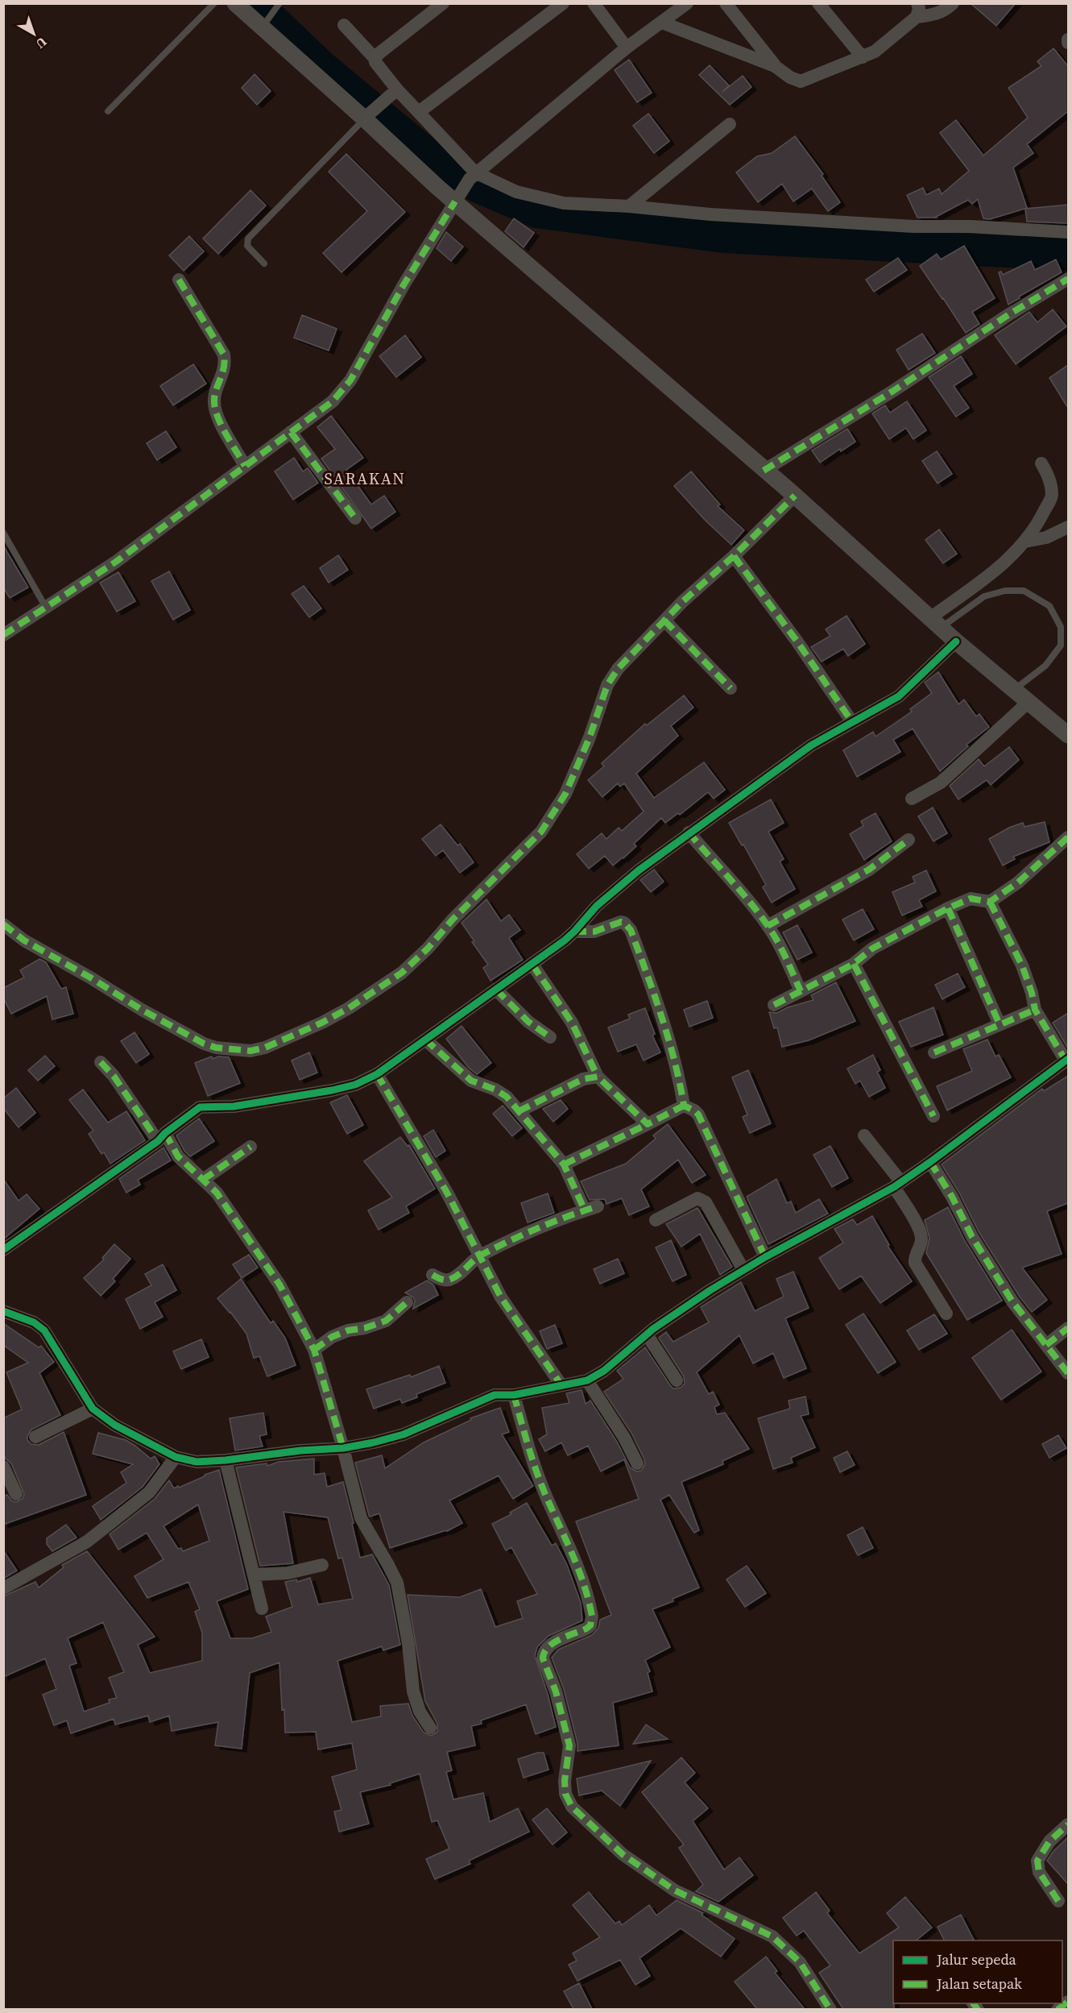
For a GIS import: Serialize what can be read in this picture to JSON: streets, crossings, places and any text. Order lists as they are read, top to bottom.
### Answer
{
  "districts": ["SARAKAN"],
  "legend": ["Jalur sepeda", "Jalan setapak"],
  "north": "bottom right"
}
